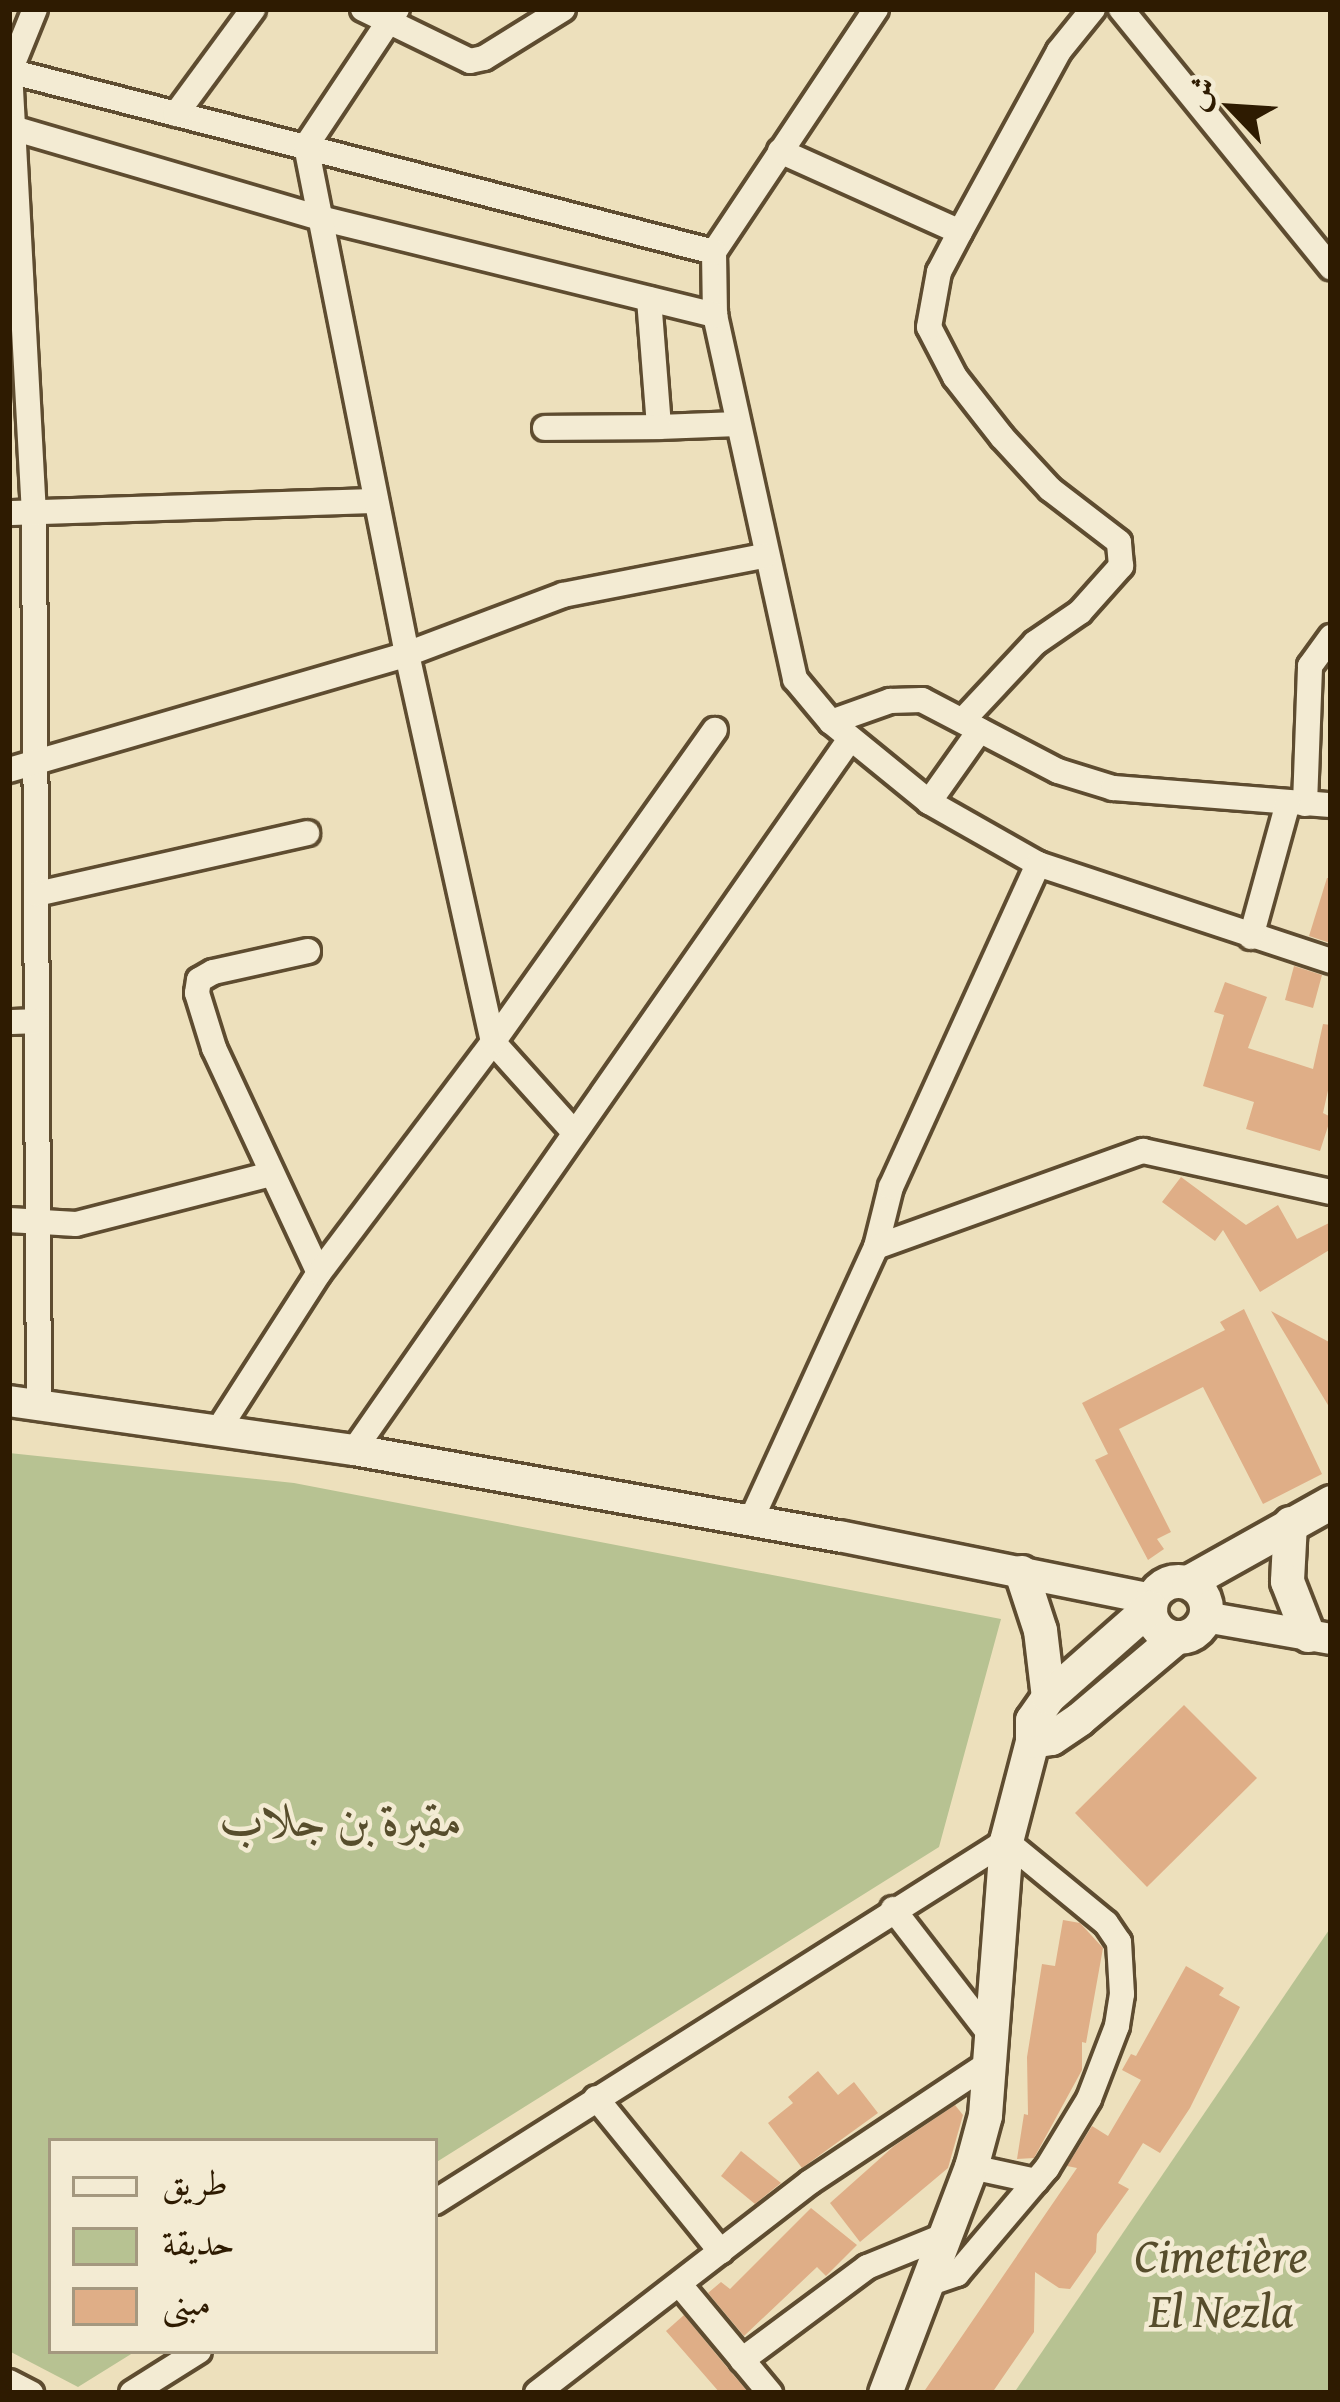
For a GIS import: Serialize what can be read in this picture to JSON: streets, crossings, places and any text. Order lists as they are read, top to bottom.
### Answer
{
  "parks": ["مقبرة بن جلاب", "Cimetière El Nezla"],
  "legend": ["طريق", "حديقة", "مبنى"],
  "north": "top left"
}
